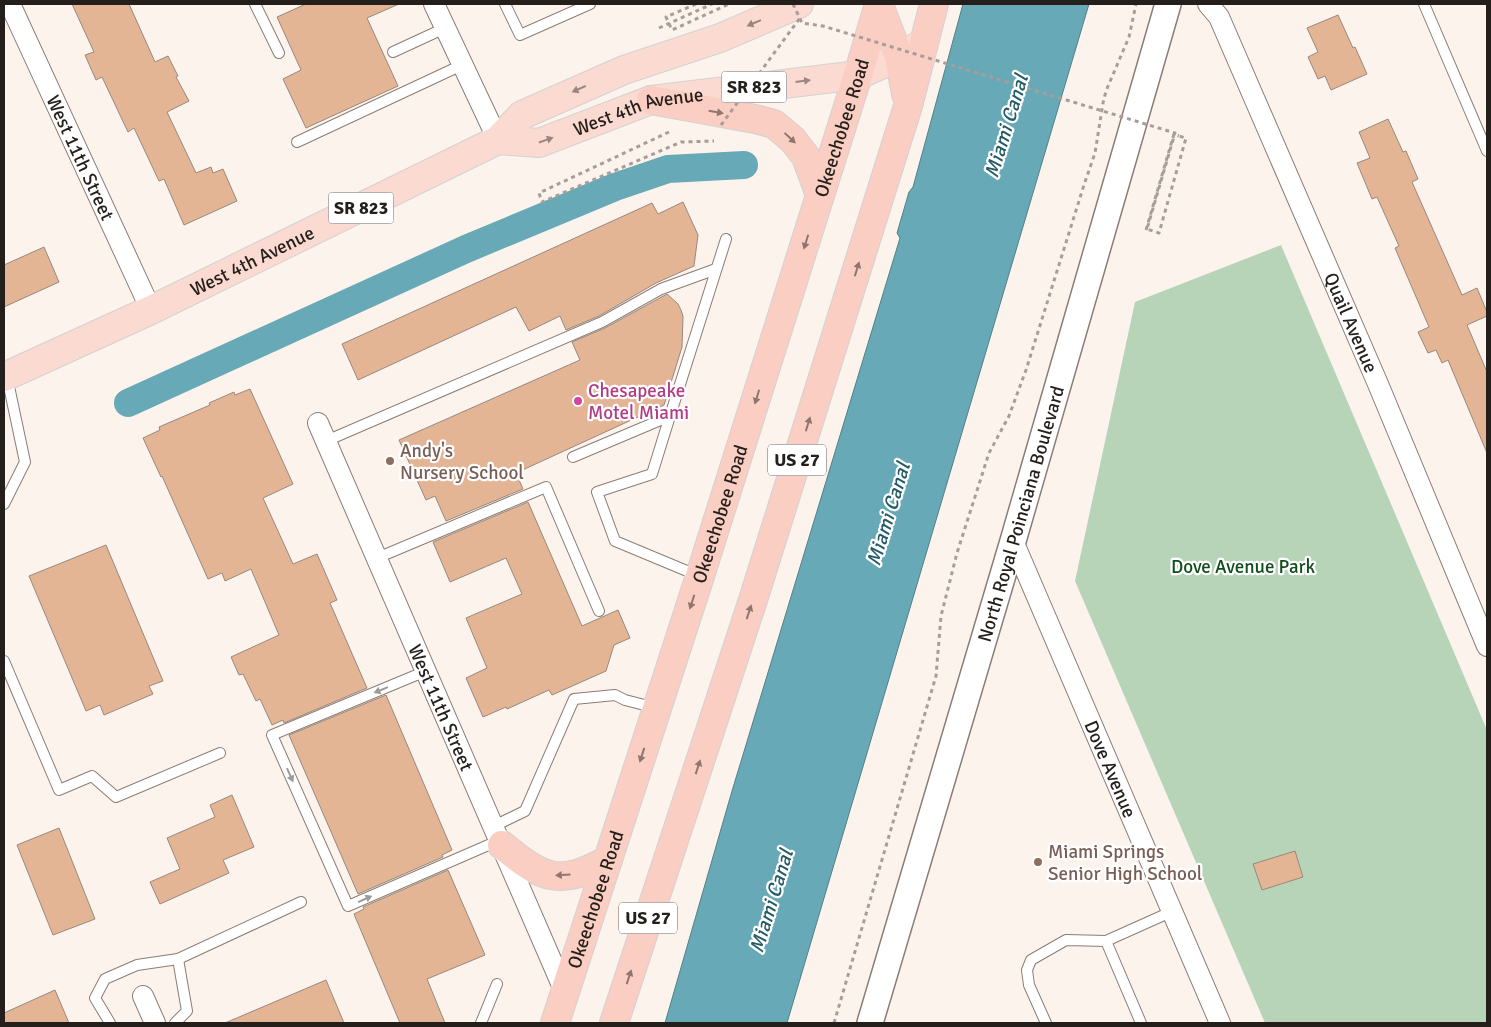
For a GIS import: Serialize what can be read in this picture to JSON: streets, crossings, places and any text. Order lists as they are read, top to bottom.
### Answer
{
  "streets": {
    "highway": ["Okeechobee Road", "US 27"],
    "main road": ["SR 823", "West 4th Avenue"],
    "street": [
      "West 11th Street",
      "Quail Avenue",
      "North Royal Poinciana Boulevard",
      "Dove Avenue"
    ]
  },
  "crossings": [
    ["West 4th Avenue", "Okeechobee Road"],
    ["West 4th Avenue", "West 11th Street"],
    ["West 4th Avenue", "US 27"],
    ["Okeechobee Road", "West 11th Street"],
    ["North Royal Poinciana Boulevard", "Dove Avenue"]
  ],
  "water": ["Miami Canal"],
  "parks": ["Dove Avenue Park"],
  "places": ["Chesapeake Motel Miami", "Andy's Nursery School", "Miami Springs Senior High School"]
}
